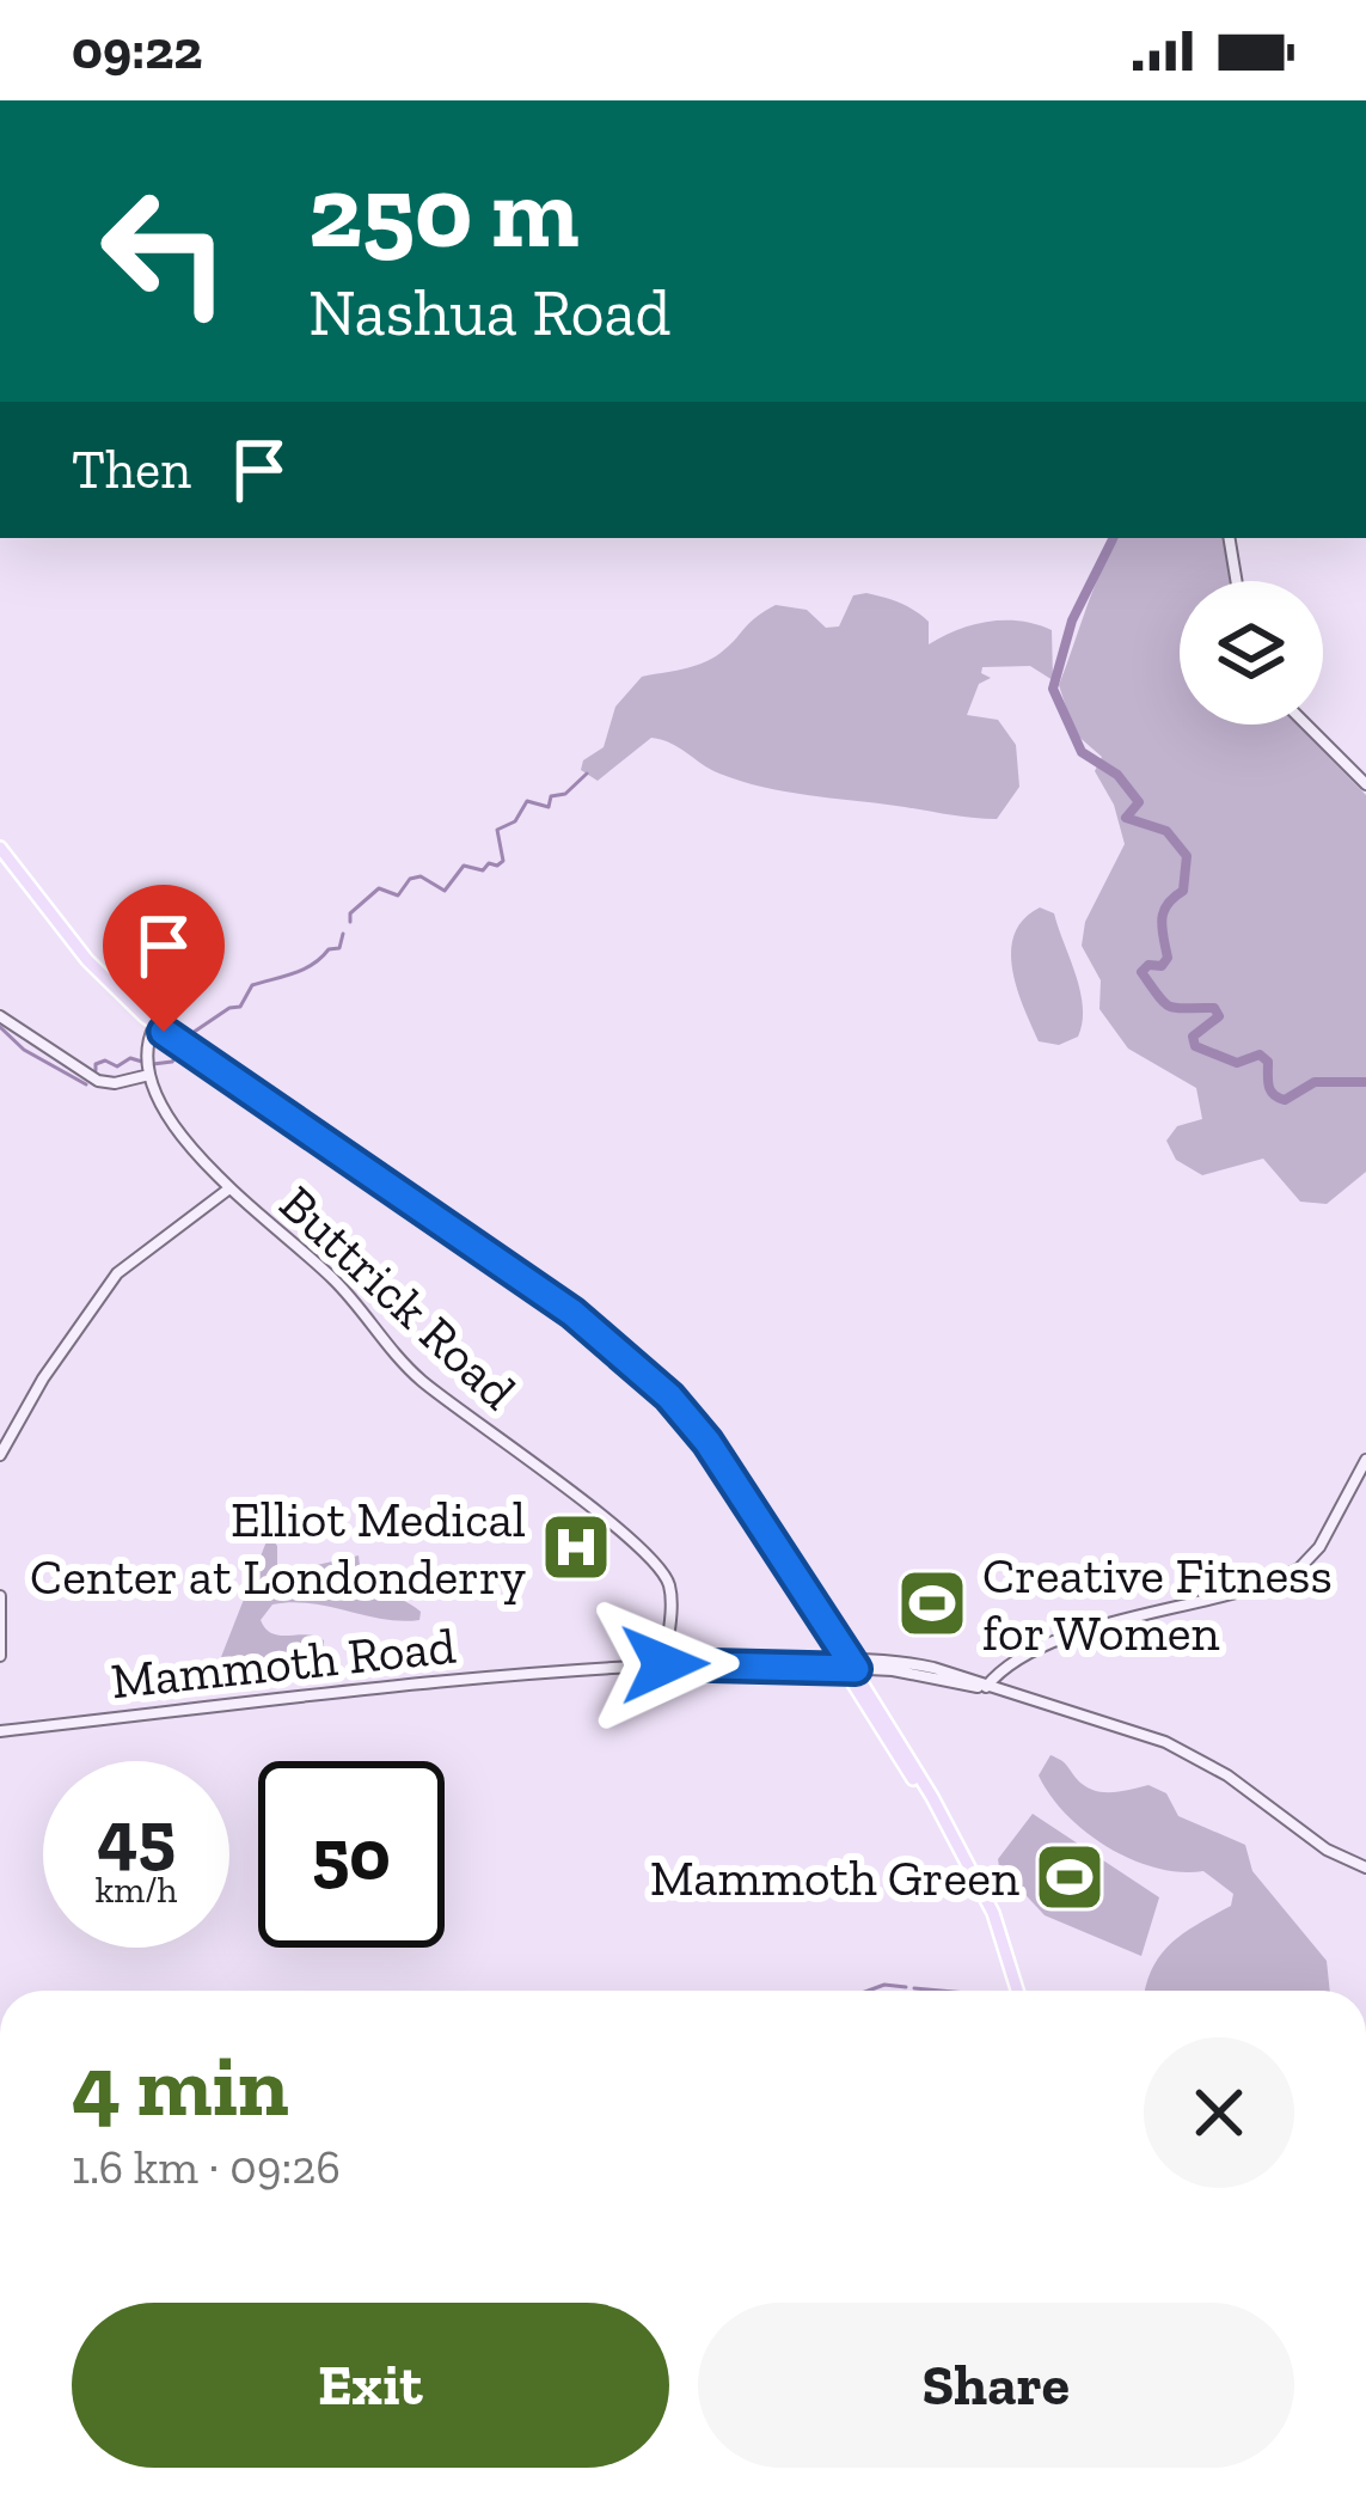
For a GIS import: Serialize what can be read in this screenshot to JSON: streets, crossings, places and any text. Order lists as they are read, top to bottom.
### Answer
{
  "streets": {
    "street": ["Buttrick Road", "Mammoth Road"]
  },
  "crossings": [
    ["Buttrick Road", "Mammoth Road"]
  ],
  "places": {
    "hospital": ["Elliot Medical Center at Londonderry"],
    "sports": ["Creative Fitness for Women", "Mammoth Green"]
  },
  "page": {
    "status": "09:22",
    "turn": ["250 m", "Nashua Road"],
    "then": "Then",
    "speed": "45 km/h",
    "limit": "50",
    "heading": ["4 min", "1.6 km · 09:26"],
    "buttons": ["Exit", "Share"]
  }
}
